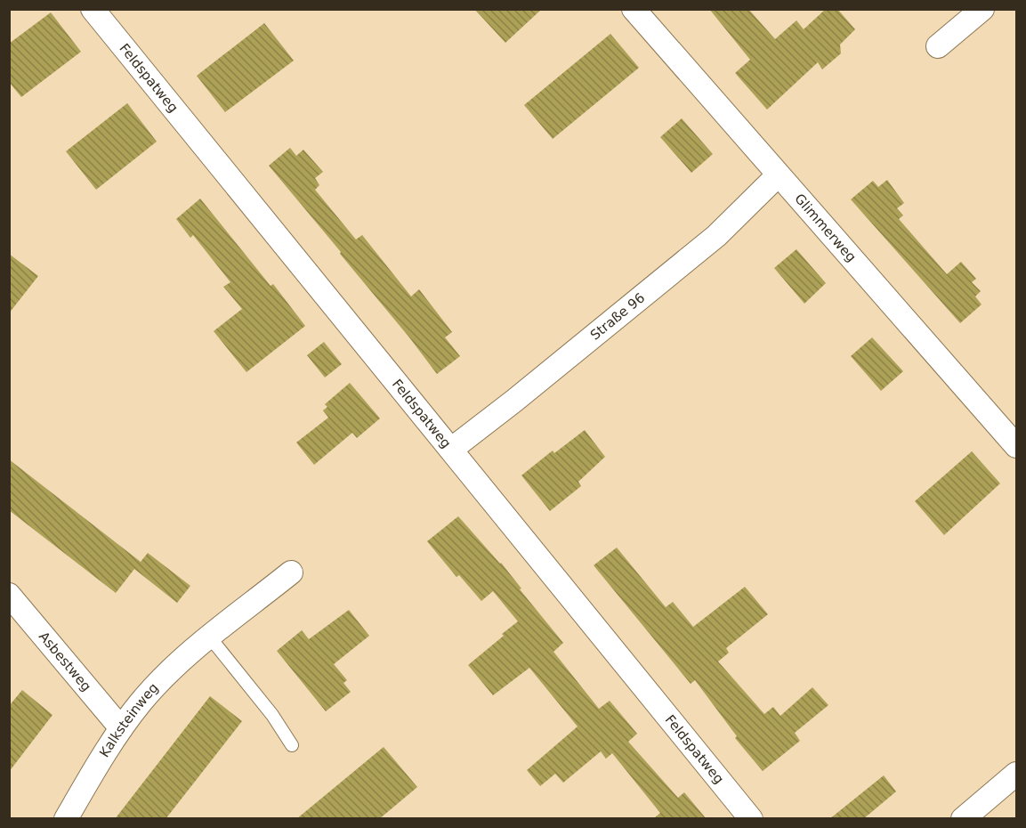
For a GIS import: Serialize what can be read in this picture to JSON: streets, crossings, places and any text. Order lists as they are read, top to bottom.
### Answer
{
  "streets": {
    "street": [
      "Feldspatweg",
      "Glimmerweg",
      "Straße 96",
      "Asbestweg",
      "Kalksteinweg"
    ]
  },
  "crossings": [
    ["Feldspatweg", "Straße 96"],
    ["Glimmerweg", "Straße 96"],
    ["Asbestweg", "Kalksteinweg"]
  ]
}
